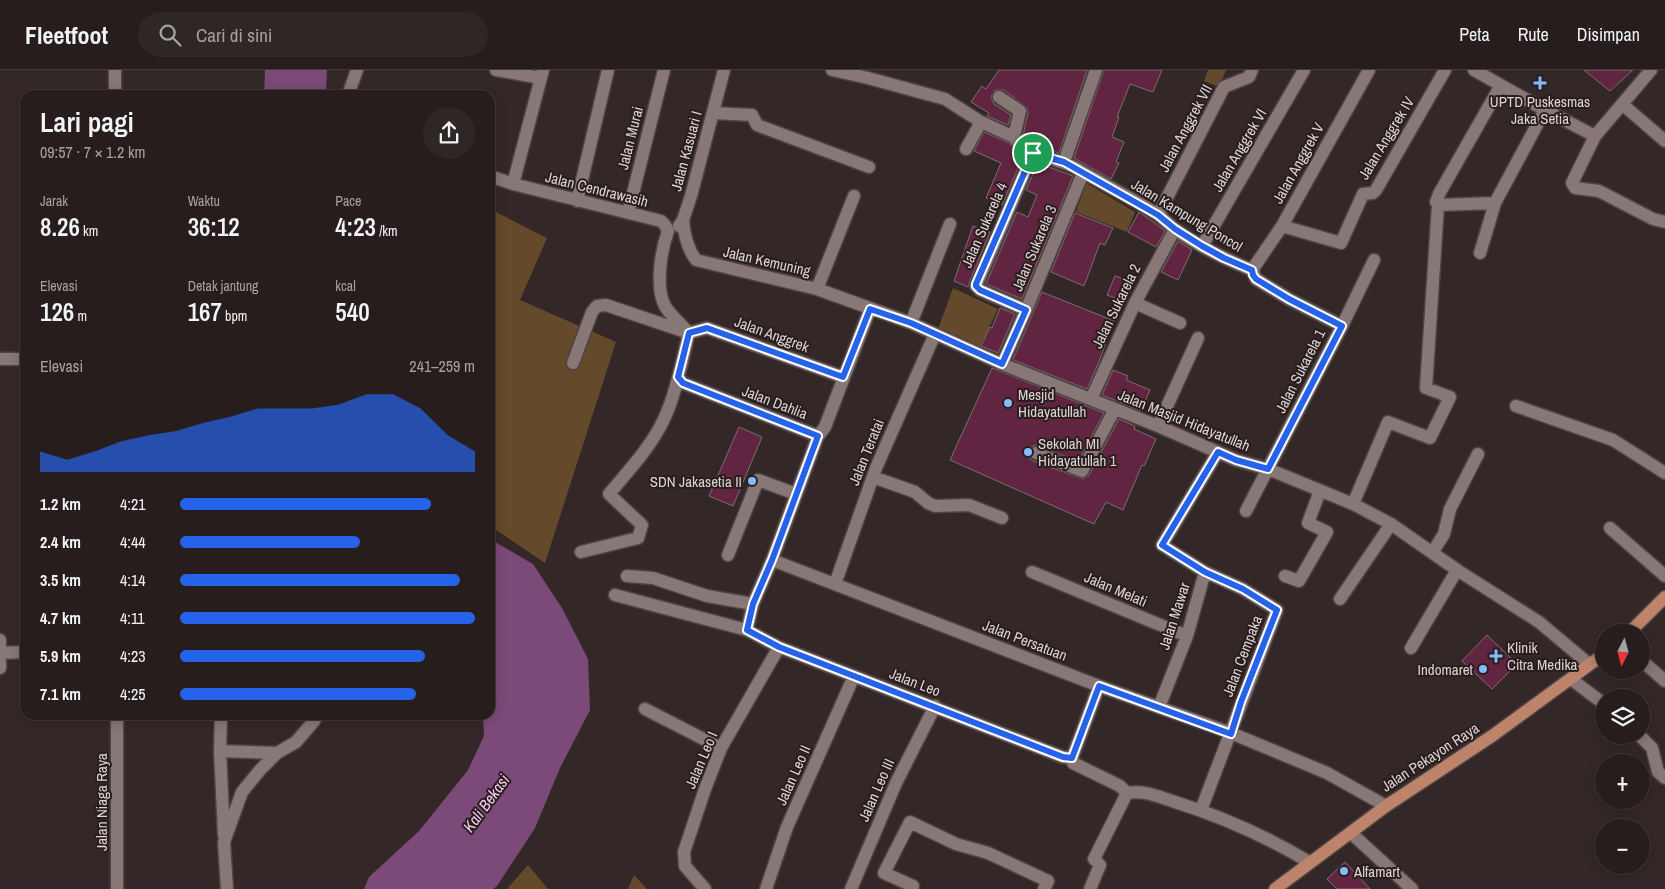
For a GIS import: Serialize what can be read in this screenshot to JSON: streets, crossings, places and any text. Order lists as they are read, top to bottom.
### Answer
{
  "streets": {
    "main road": ["Jalan Pekayon Raya"],
    "street": [
      "Jalan Anggrek VII",
      "Jalan Murai",
      "Jalan Anggrek IV",
      "Jalan Anggrek VI",
      "Jalan Kasuari I",
      "Jalan Anggrek V",
      "Jalan Cendrawasih",
      "Jalan Kampung Poncol",
      "Jalan Sukarela 4",
      "Jalan Sukarela 3",
      "Jalan Kemuning",
      "Jalan Sukarela 2",
      "Jalan Anggrek",
      "Jalan Sukarela 1",
      "Jalan Dahlia",
      "Jalan Masjid Hidayatullah",
      "Jalan Teratai",
      "Jalan Melati",
      "Jalan Mawar",
      "Jalan Persatuan",
      "Jalan Cempaka",
      "Jalan Leo",
      "Jalan Leo I",
      "Jalan Leo II",
      "Jalan Leo III",
      "Jalan Niaga Raya"
    ]
  },
  "crossings": [
    ["Jalan Anggrek VII", "Jalan Kampung Poncol"],
    ["Jalan Murai", "Jalan Cendrawasih"],
    ["Jalan Anggrek IV", "Jalan Anggrek V"],
    ["Jalan Anggrek VI", "Jalan Kampung Poncol"],
    ["Jalan Kasuari I", "Jalan Kemuning"],
    ["Jalan Anggrek V", "Jalan Kampung Poncol"],
    ["Jalan Kampung Poncol", "Jalan Sukarela 4"],
    ["Jalan Kampung Poncol", "Jalan Sukarela 3"],
    ["Jalan Kampung Poncol", "Jalan Sukarela 2"],
    ["Jalan Kampung Poncol", "Jalan Sukarela 1"],
    ["Jalan Sukarela 4", "Jalan Sukarela 3"],
    ["Jalan Sukarela 3", "Jalan Masjid Hidayatullah"],
    ["Jalan Kemuning", "Jalan Dahlia"],
    ["Jalan Kemuning", "Jalan Masjid Hidayatullah"],
    ["Jalan Sukarela 2", "Jalan Masjid Hidayatullah"],
    ["Jalan Anggrek", "Jalan Dahlia"],
    ["Jalan Sukarela 1", "Jalan Masjid Hidayatullah"],
    ["Jalan Masjid Hidayatullah", "Jalan Teratai"],
    ["Jalan Masjid Hidayatullah", "Jalan Mawar"],
    ["Jalan Masjid Hidayatullah", "Jalan Pekayon Raya"],
    ["Jalan Teratai", "Jalan Persatuan"],
    ["Jalan Melati", "Jalan Mawar"],
    ["Jalan Mawar", "Jalan Persatuan"],
    ["Jalan Mawar", "Jalan Cempaka"],
    ["Jalan Persatuan", "Jalan Cempaka"],
    ["Jalan Persatuan", "Jalan Pekayon Raya"],
    ["Jalan Leo", "Jalan Leo I"],
    ["Jalan Leo", "Jalan Leo II"],
    ["Jalan Leo", "Jalan Leo III"]
  ],
  "water": ["Kali Bekasi"],
  "places": {
    "health": ["UPTD Puskesmas Jaka Setia", "Klinik Citra Medika"],
    "other": [
      "Mesjid Hidayatullah",
      "Sekolah MI Hidayatullah 1",
      "SDN Jakasetia II",
      "Indomaret",
      "Alfamart"
    ]
  },
  "north": "bottom",
  "page": {
    "header": "Fleetfoot",
    "search": "Cari di sini",
    "nav": ["Peta", "Rute", "Disimpan"],
    "heading": ["Lari pagi", "09:57 · 7 × 1.2 km"],
    "stats": [
      ["Jarak", "8.26 km"],
      ["Waktu", "36:12"],
      ["Pace", "4:23 /km"],
      ["Elevasi", "126 m"],
      ["Detak jantung", "167 bpm"],
      ["kcal", "540"]
    ],
    "chart": ["Elevasi", "241–259 m"],
    "list": [
      {
        "name": "1.2 km",
        "note": "4:21"
      },
      {
        "name": "2.4 km",
        "note": "4:44"
      },
      {
        "name": "3.5 km",
        "note": "4:14"
      },
      {
        "name": "4.7 km",
        "note": "4:11"
      },
      {
        "name": "5.9 km",
        "note": "4:23"
      },
      {
        "name": "7.1 km",
        "note": "4:25"
      }
    ],
    "map_buttons": ["+", "−"]
  }
}
